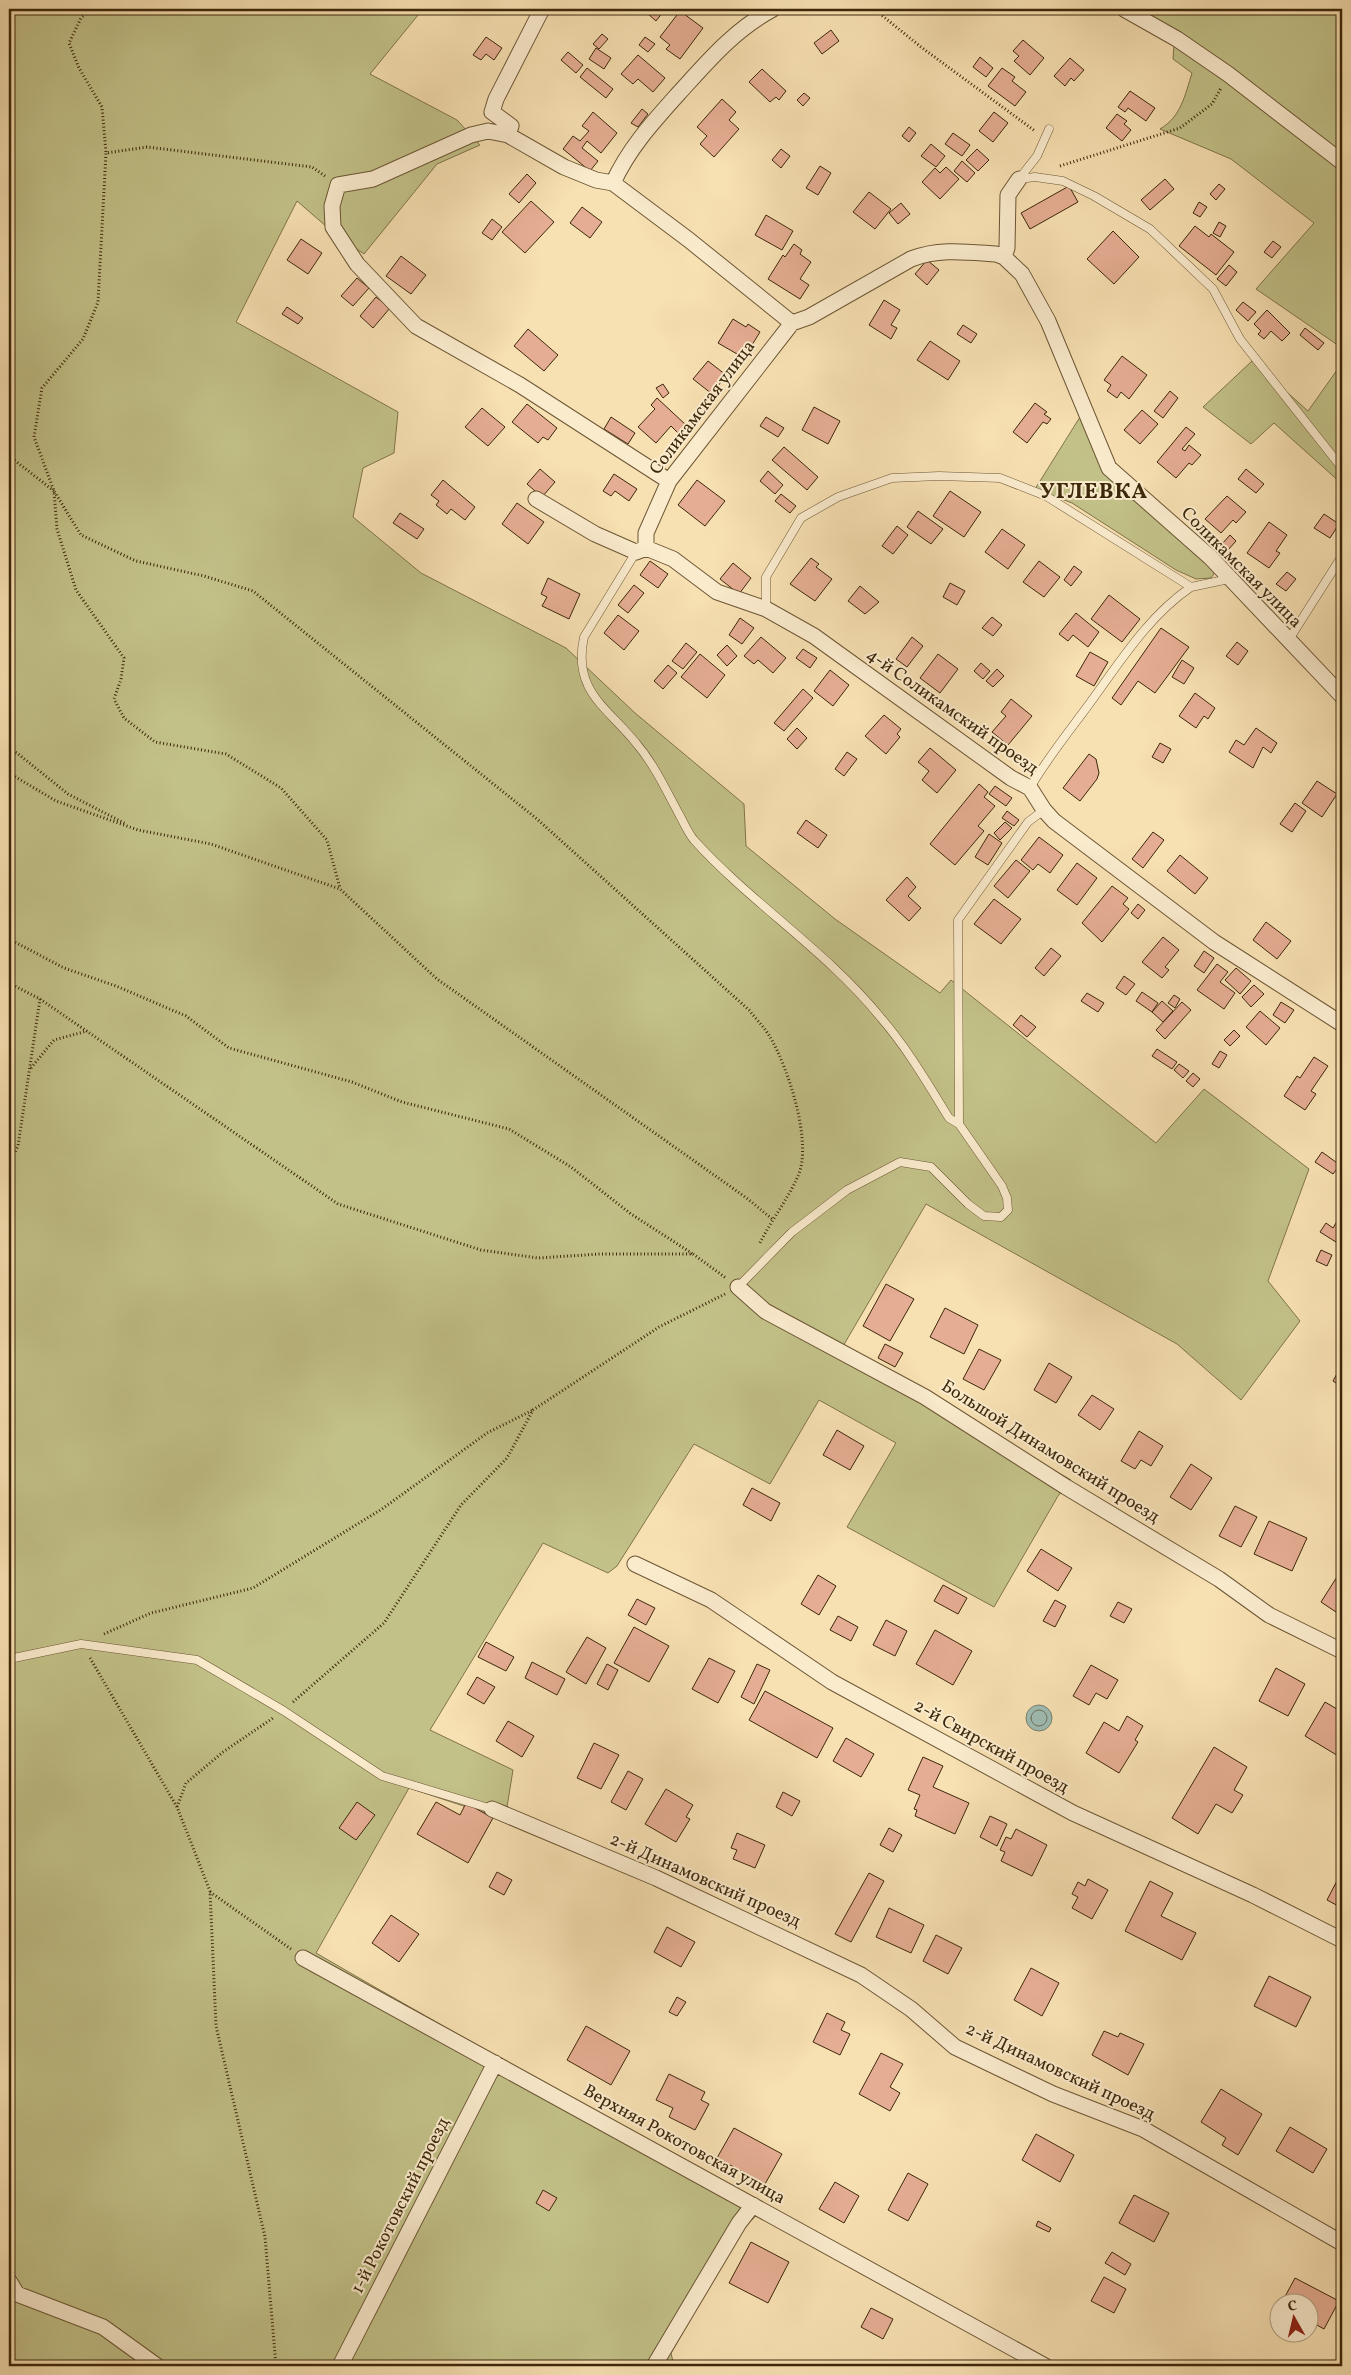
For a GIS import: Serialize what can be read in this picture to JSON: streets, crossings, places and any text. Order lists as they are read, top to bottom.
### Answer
{
  "streets": {
    "street": [
      "Соликамская улица",
      "4-й Соликамский проезд",
      "Большой Динамовский проезд",
      "2-й Свирский проезд",
      "2-й Динамовский проезд",
      "Верхняя Рокотовская улица",
      "1-й Рокотовский проезд"
    ]
  },
  "crossings": [
    ["Соликамская улица", "4-й Соликамский проезд"],
    ["Верхняя Рокотовская улица", "1-й Рокотовский проезд"]
  ],
  "districts": ["УГЛЕВКА"],
  "north": "top"
}
